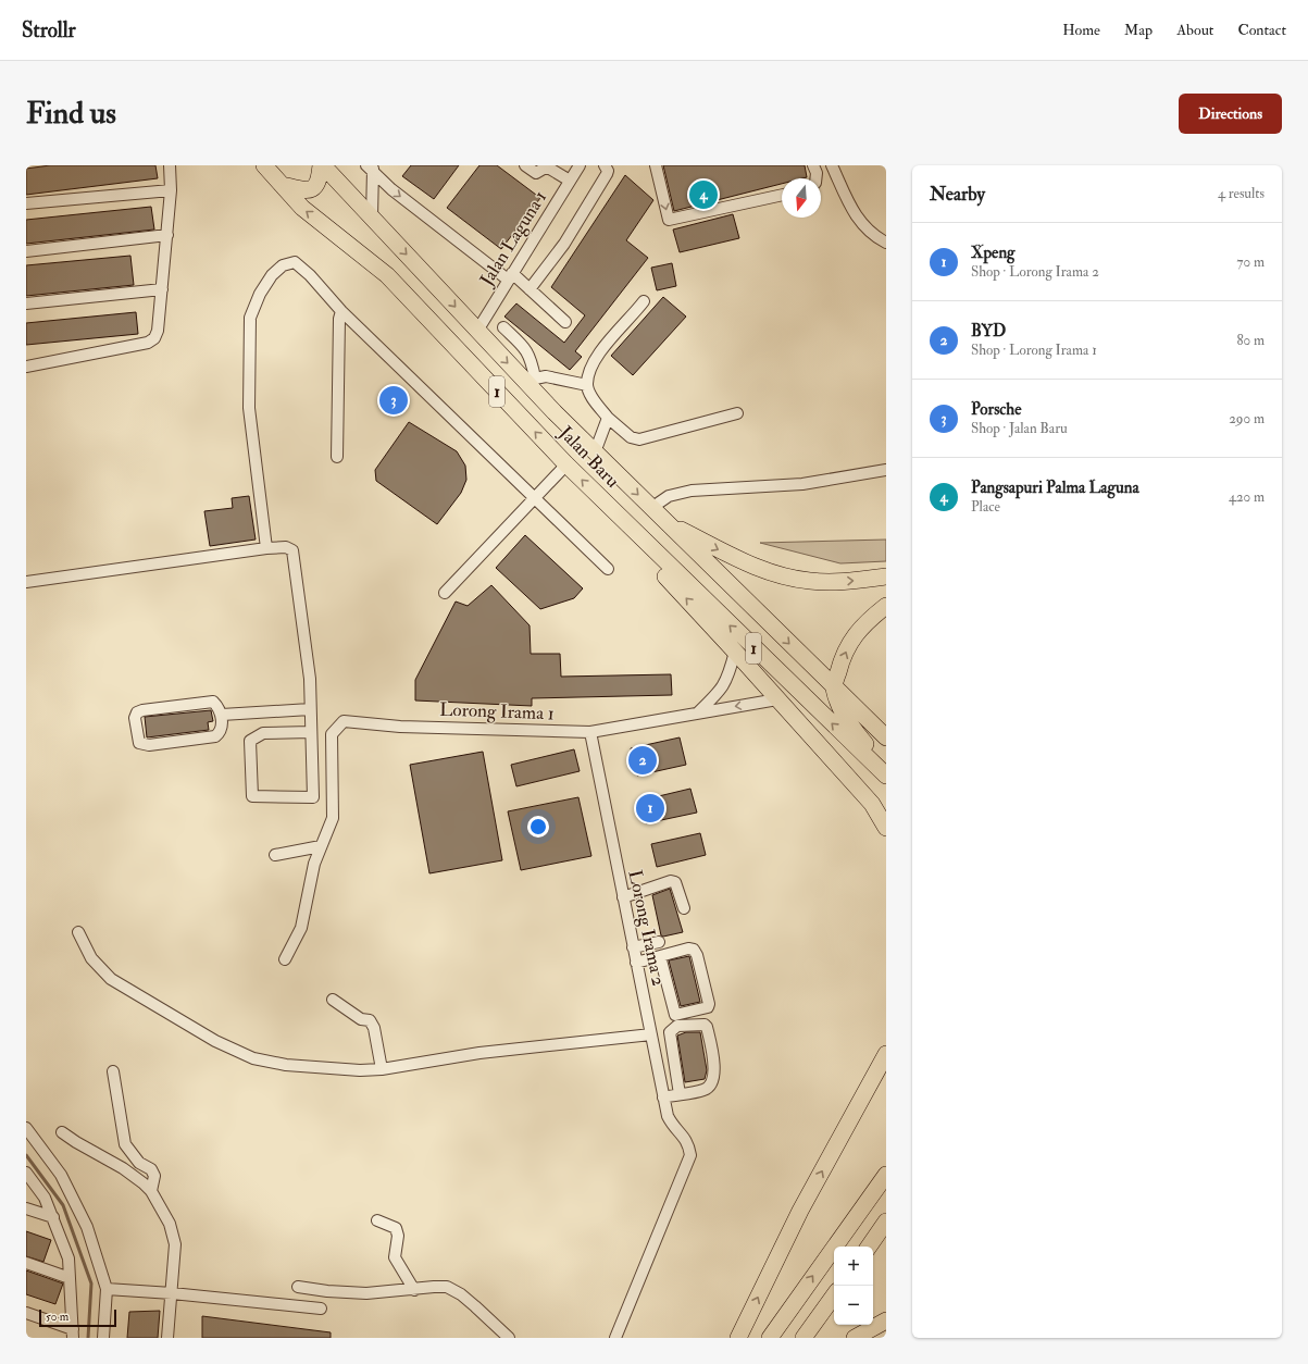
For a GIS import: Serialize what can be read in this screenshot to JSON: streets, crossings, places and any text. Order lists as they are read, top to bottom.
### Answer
{
  "streets": {
    "highway": ["1", "Jalan Baru"],
    "street": ["Jalan Laguna 1", "Lorong Irama 1", "Lorong Irama 2"]
  },
  "crossings": [
    ["Jalan Laguna 1", "Jalan Baru"],
    ["Lorong Irama 1", "Lorong Irama 2"]
  ],
  "scale_bar": "50 m",
  "north": "bottom",
  "page": {
    "header": "Strollr",
    "nav": [
      "Home",
      "Map",
      "About",
      "Contact"
    ],
    "buttons": "Directions",
    "title": "Find us",
    "heading": ["Nearby", "4 results"],
    "pins": [
      "4",
      "3",
      "2",
      "1"
    ],
    "list": [
      {
        "mark": "1",
        "name": "Xpeng",
        "note": "Shop · Lorong Irama 2",
        "value": "70 m"
      },
      {
        "mark": "2",
        "name": "BYD",
        "note": "Shop · Lorong Irama 1",
        "value": "80 m"
      },
      {
        "mark": "3",
        "name": "Porsche",
        "note": "Shop · Jalan Baru",
        "value": "290 m"
      },
      {
        "mark": "4",
        "name": "Pangsapuri Palma Laguna",
        "note": "Place",
        "value": "420 m"
      }
    ],
    "map_buttons": ["+", "−"],
    "scale": "50 m"
  }
}
